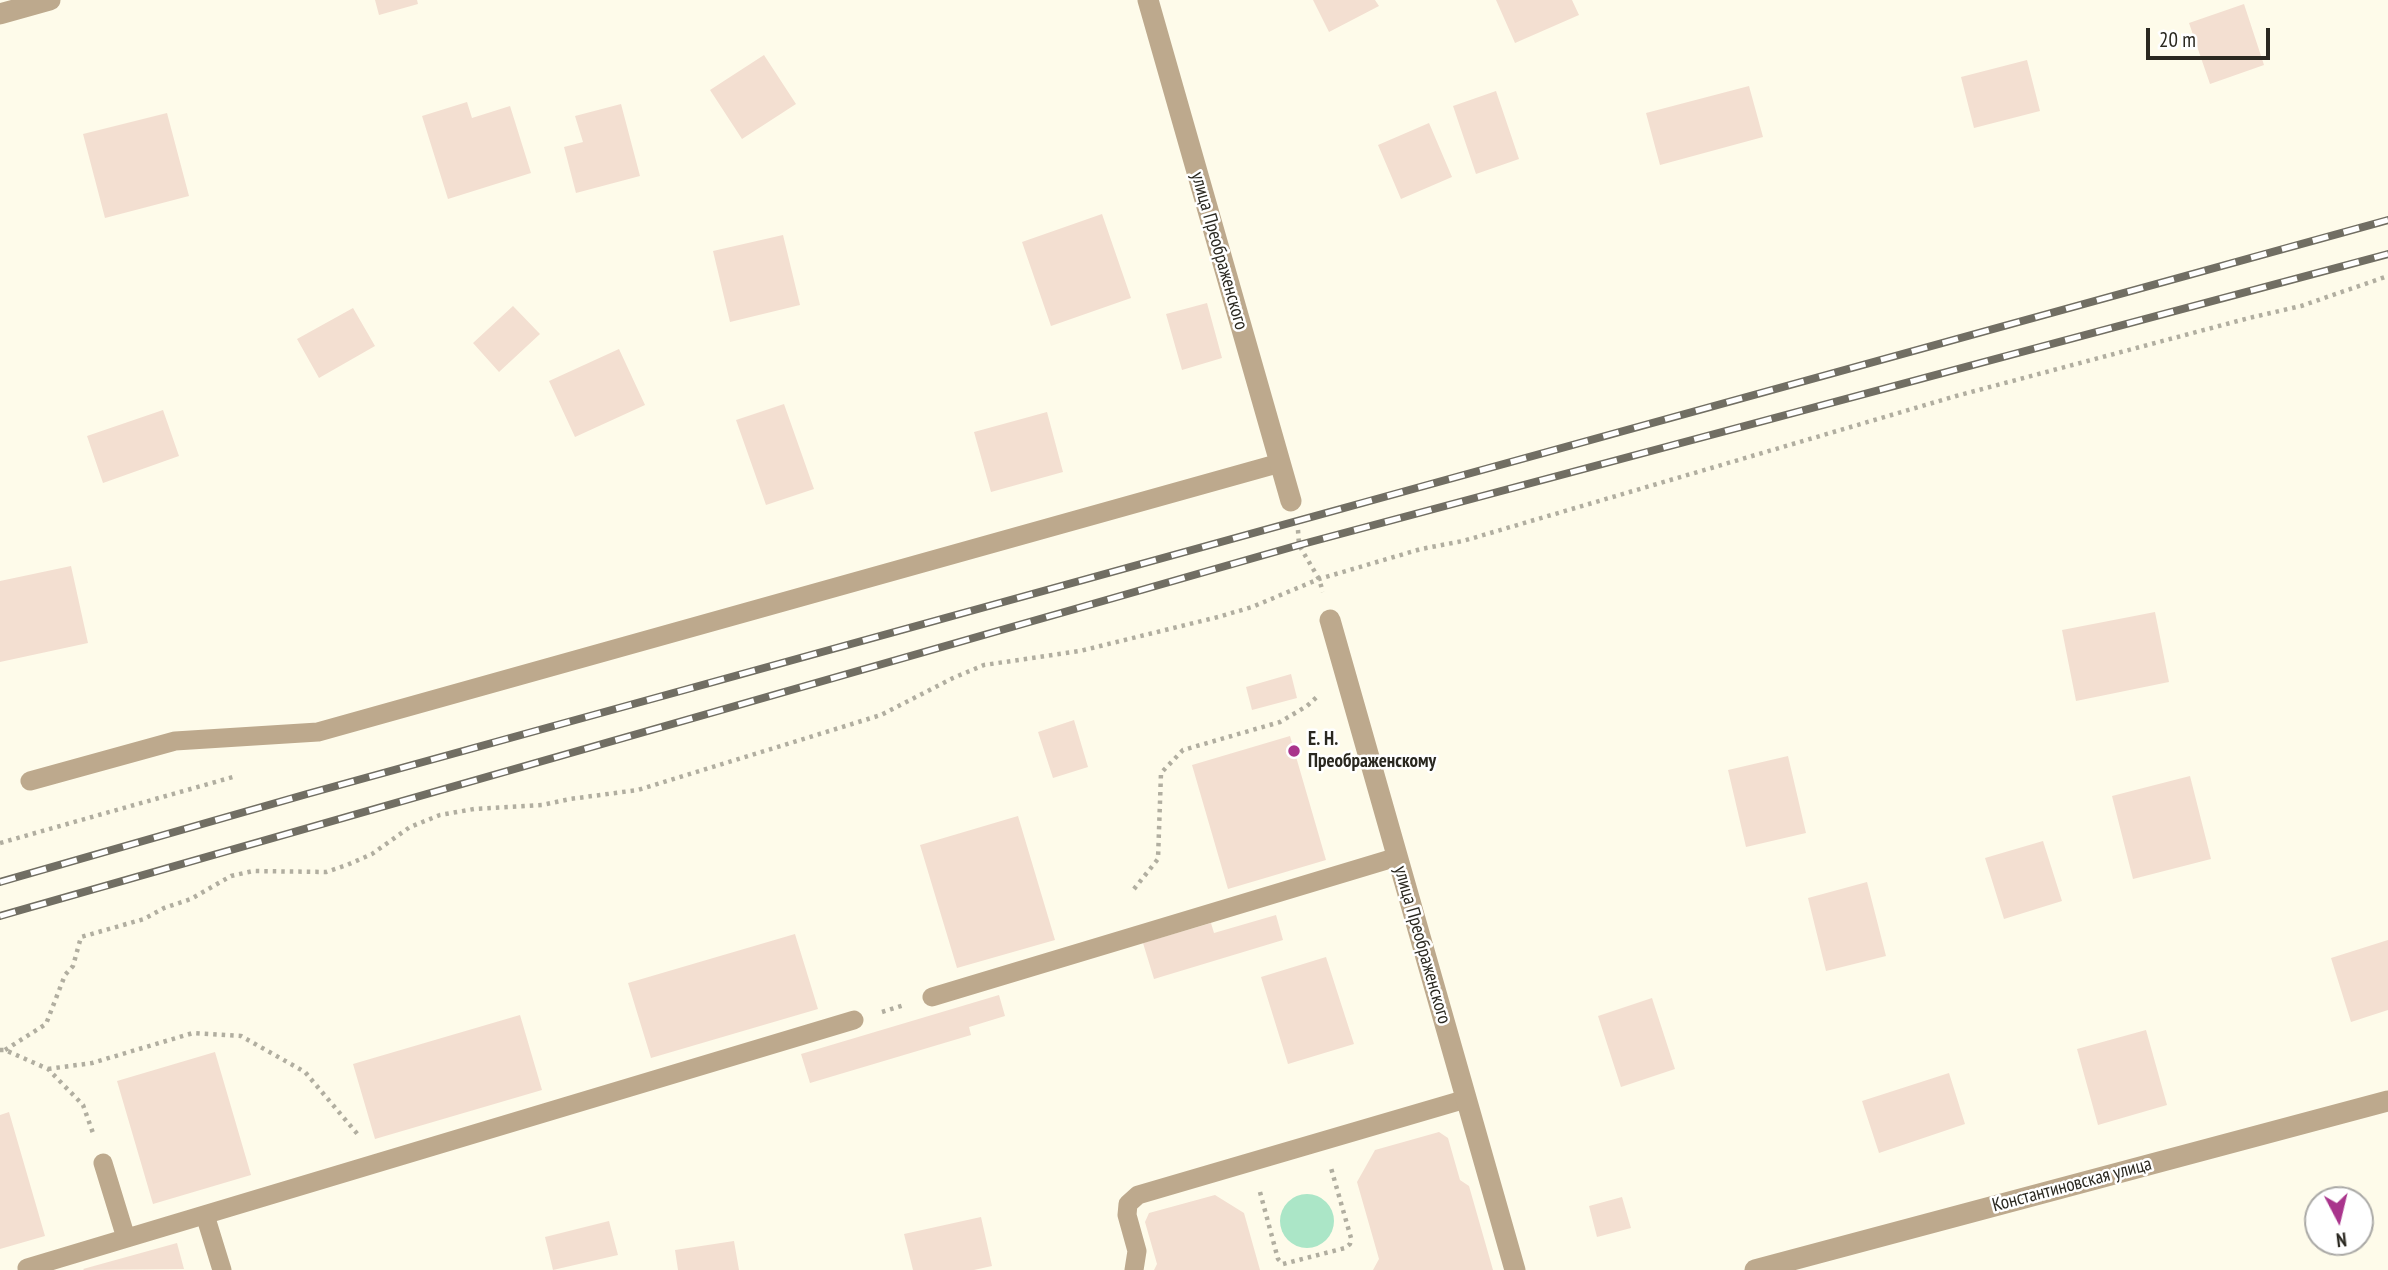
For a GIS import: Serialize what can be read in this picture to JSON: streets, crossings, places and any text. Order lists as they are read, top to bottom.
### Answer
{
  "streets": {
    "street": ["улица Преображенского", "Константиновская улица"]
  },
  "places": ["Е. Н. Преображенскому"],
  "scale_bar": "20 m",
  "north": "bottom"
}
